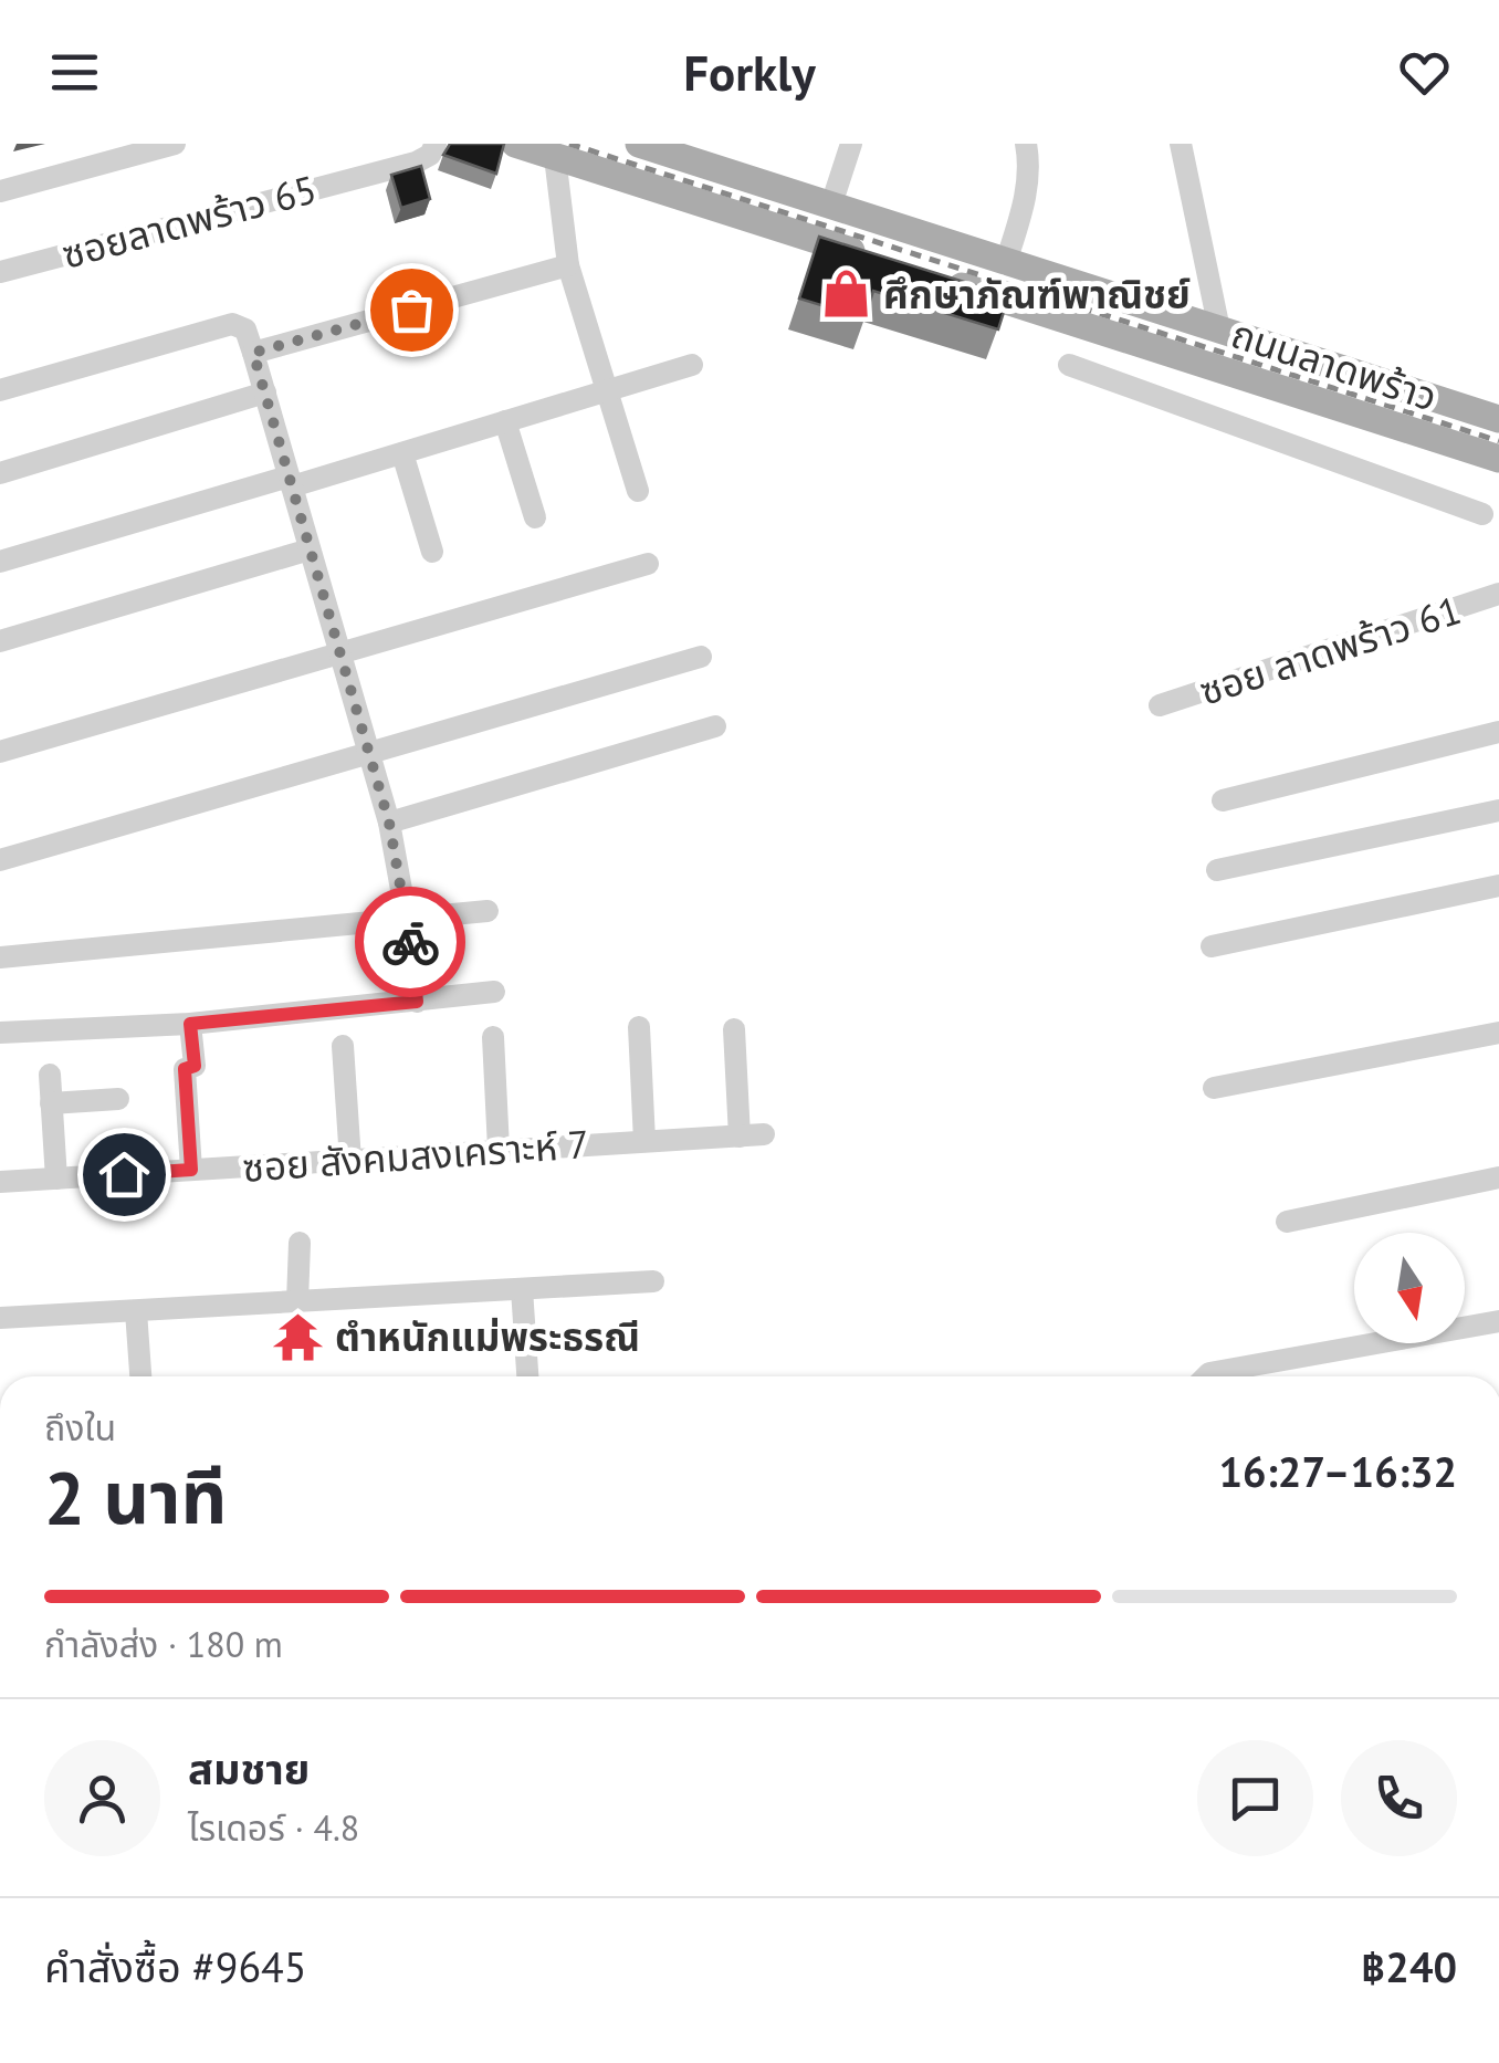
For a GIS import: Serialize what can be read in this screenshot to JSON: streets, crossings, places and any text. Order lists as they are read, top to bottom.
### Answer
{
  "streets": {
    "main road": ["ถนนลาดพร้าว"],
    "street": ["ซอยลาดพร้าว 65", "ซอย ลาดพร้าว 61", "ซอย สังคมสงเคราะห์ 7"]
  },
  "places": {
    "shop": ["ศึกษาภัณฑ์พาณิชย์"],
    "temple": ["ตำหนักแม่พระธรณี"]
  },
  "north": "bottom",
  "page": {
    "header": "Forkly",
    "heading": ["2 นาที", "ถึงใน", "16:27–16:32"],
    "panel": [
      "สมชาย",
      "ไรเดอร์ · 4.8",
      "คำสั่งซื้อ #9645",
      "฿240"
    ],
    "bar": "กำลังส่ง · 180 m"
  }
}
